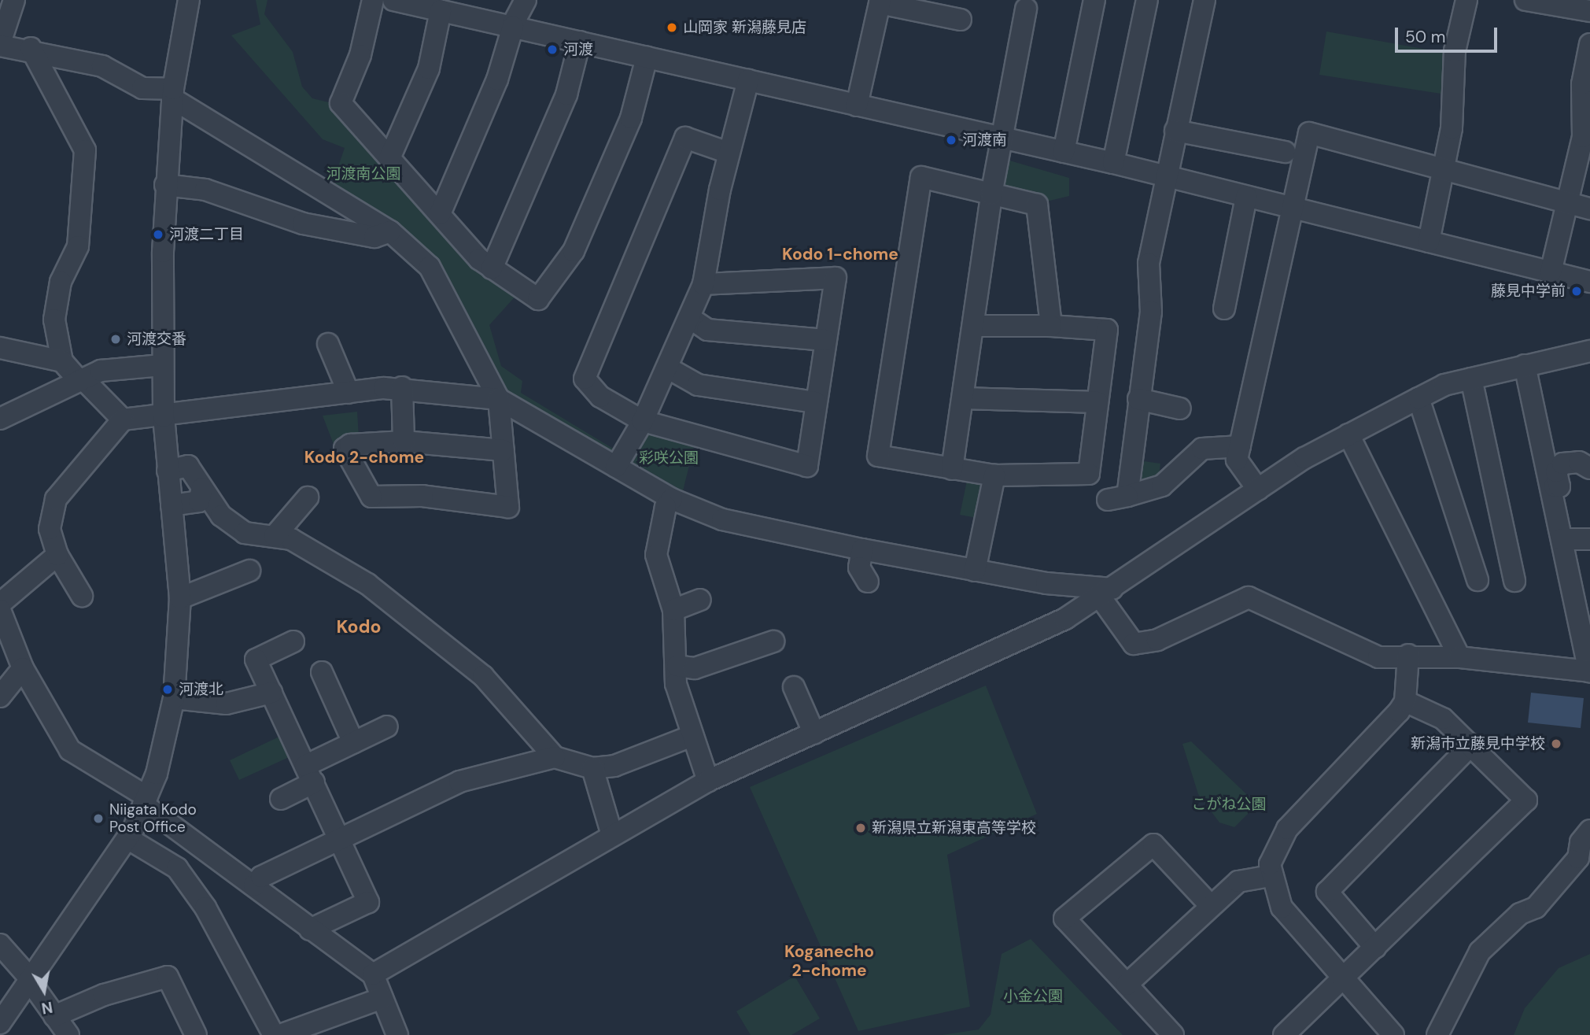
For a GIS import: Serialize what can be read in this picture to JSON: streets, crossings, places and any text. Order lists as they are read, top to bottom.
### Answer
{
  "districts": [
    "Kodo 1-chome",
    "Kodo 2-chome",
    "Kodo",
    "Koganecho 2-chome"
  ],
  "parks": [
    "河渡南公園",
    "彩咲公園",
    "こがね公園",
    "小金公園"
  ],
  "places": [
    "山岡家 新潟藤見店",
    "河渡",
    "河渡南",
    "河渡二丁目",
    "藤見中学前",
    "河渡交番",
    "河渡北",
    "新潟市立藤見中学校",
    "Niigata Kodo Post Office",
    "新潟県立新潟東高等学校"
  ],
  "scale_bar": "50 m",
  "north": "bottom"
}
